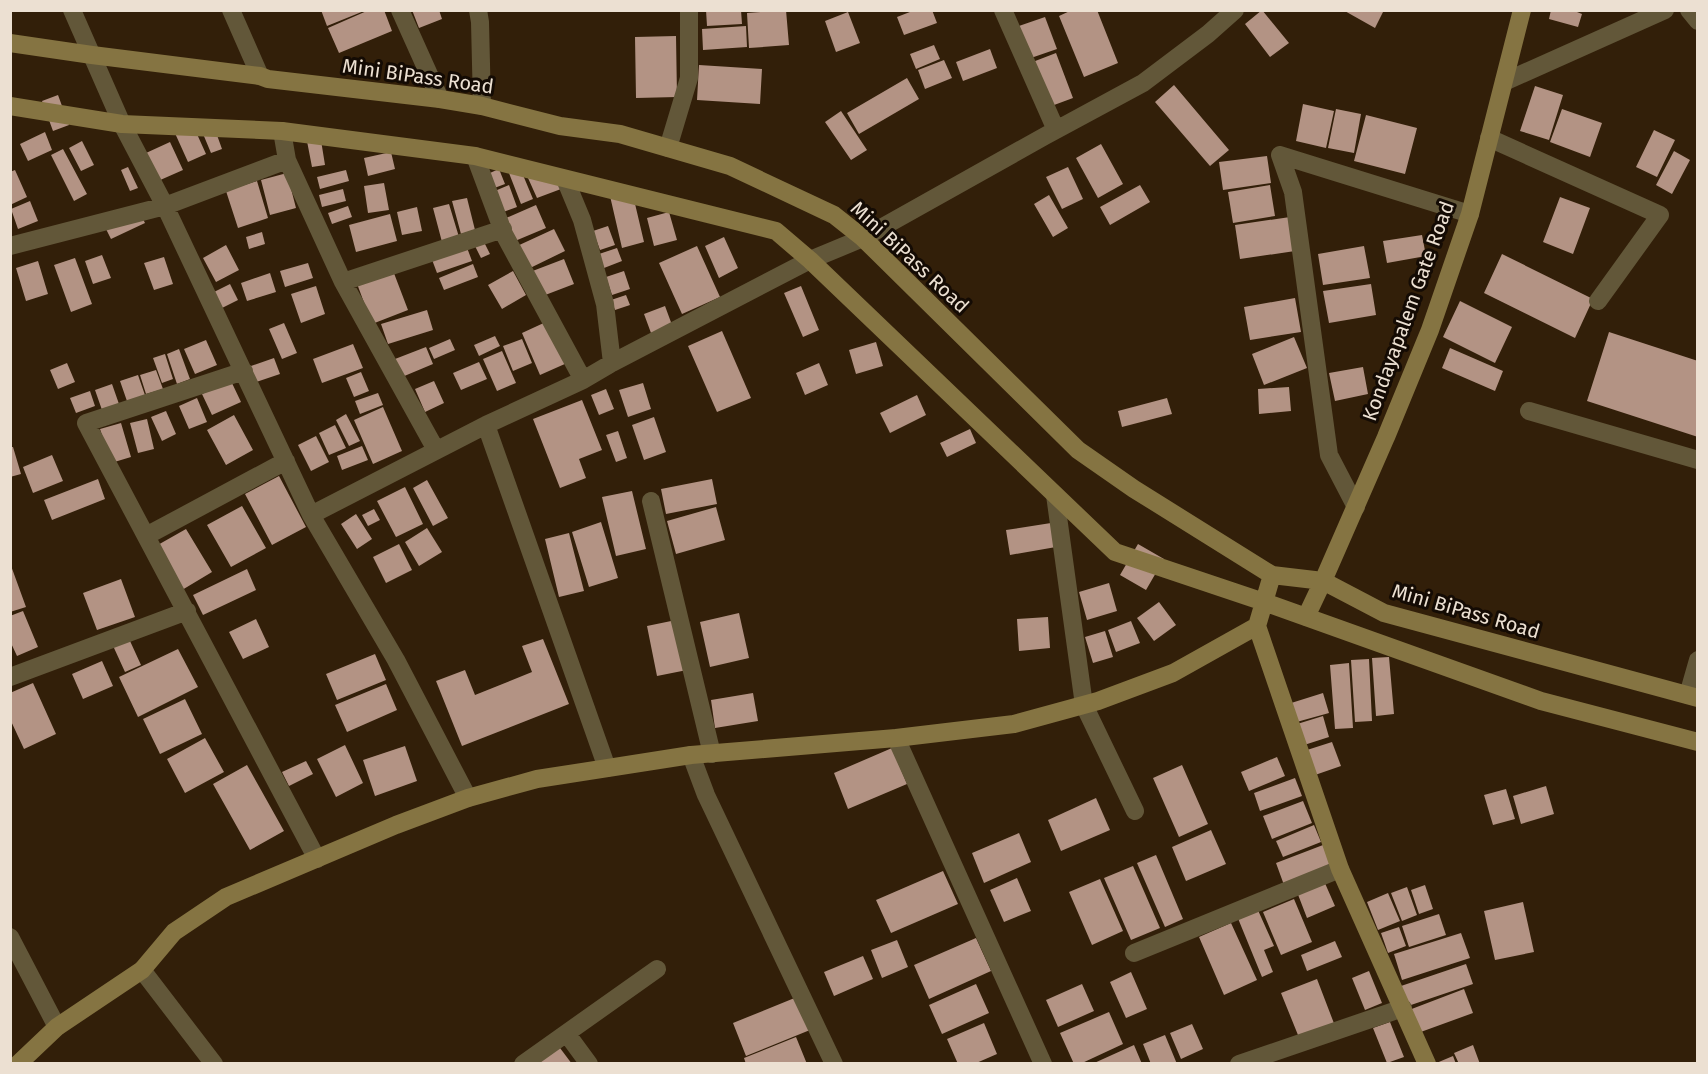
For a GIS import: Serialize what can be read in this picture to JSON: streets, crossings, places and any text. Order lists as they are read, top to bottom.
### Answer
{
  "streets": {
    "street": ["Mini BiPass Road", "Kondayapalem Gate Road"]
  },
  "crossings": [
    ["Mini BiPass Road", "Kondayapalem Gate Road"]
  ]
}
